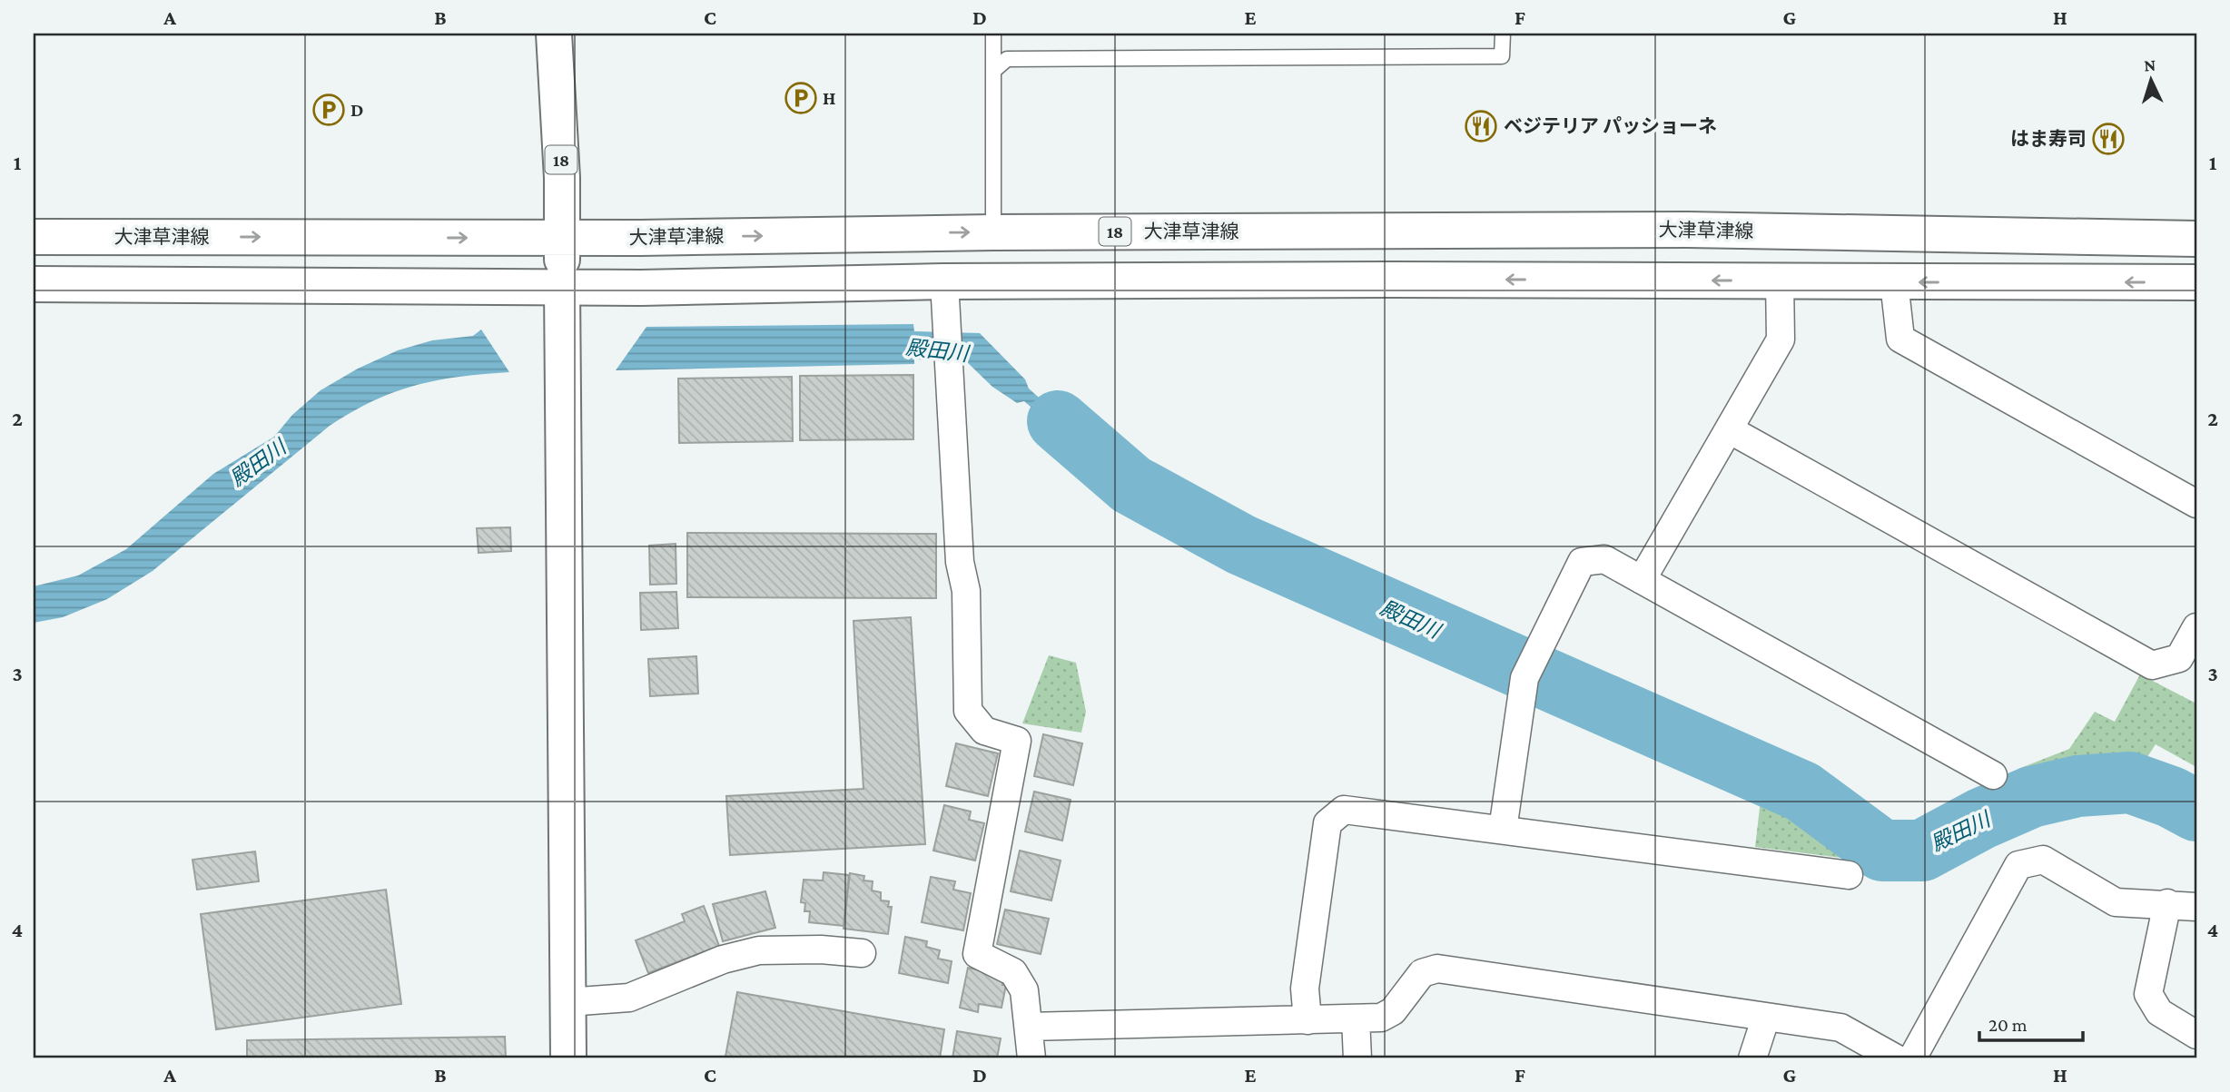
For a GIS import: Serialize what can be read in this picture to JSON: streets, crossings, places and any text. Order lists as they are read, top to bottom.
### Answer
{
  "streets": {
    "main road": ["18", "大津草津線"]
  },
  "crossings": [
    ["18", "大津草津線"]
  ],
  "water": ["殿田川"],
  "places": {
    "parking": ["H", "D"],
    "restaurant": ["ベジテリア パッショーネ", "はま寿司"]
  },
  "scale_bar": "20 m",
  "north": "top",
  "grid": {
    "columns": [
      "A",
      "B",
      "C",
      "D",
      "E",
      "F",
      "G",
      "H"
    ],
    "rows": [
      "1",
      "2",
      "3",
      "4"
    ]
  }
}
